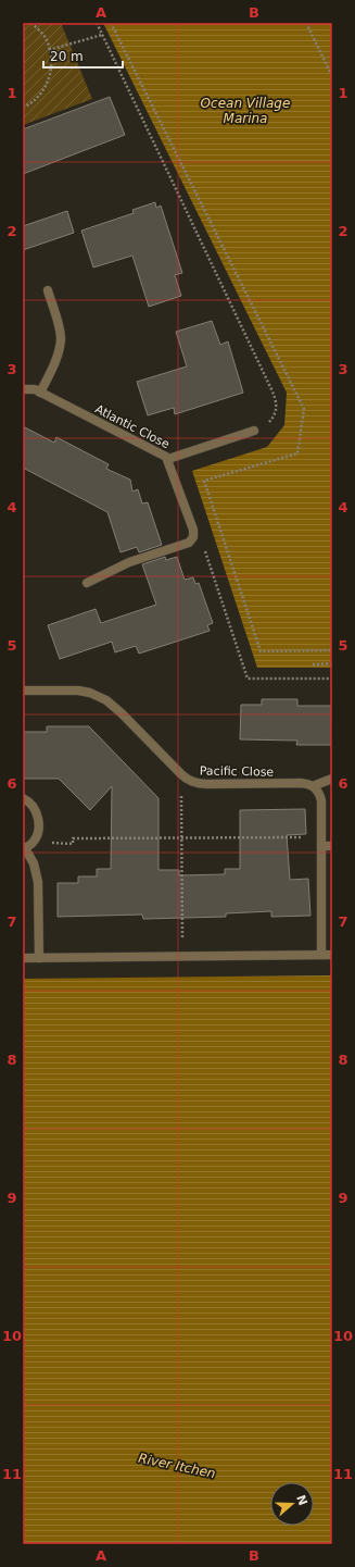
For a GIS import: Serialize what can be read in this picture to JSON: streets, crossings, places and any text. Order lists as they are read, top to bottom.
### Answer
{
  "streets": {
    "street": ["Atlantic Close", "Pacific Close"]
  },
  "water": ["Ocean Village Marina", "River Itchen"],
  "scale_bar": "20 m",
  "north": "right",
  "grid": {
    "columns": ["A", "B"],
    "rows": [
      "1",
      "2",
      "3",
      "4",
      "5",
      "6",
      "7",
      "8",
      "9",
      "10",
      "11"
    ]
  }
}
